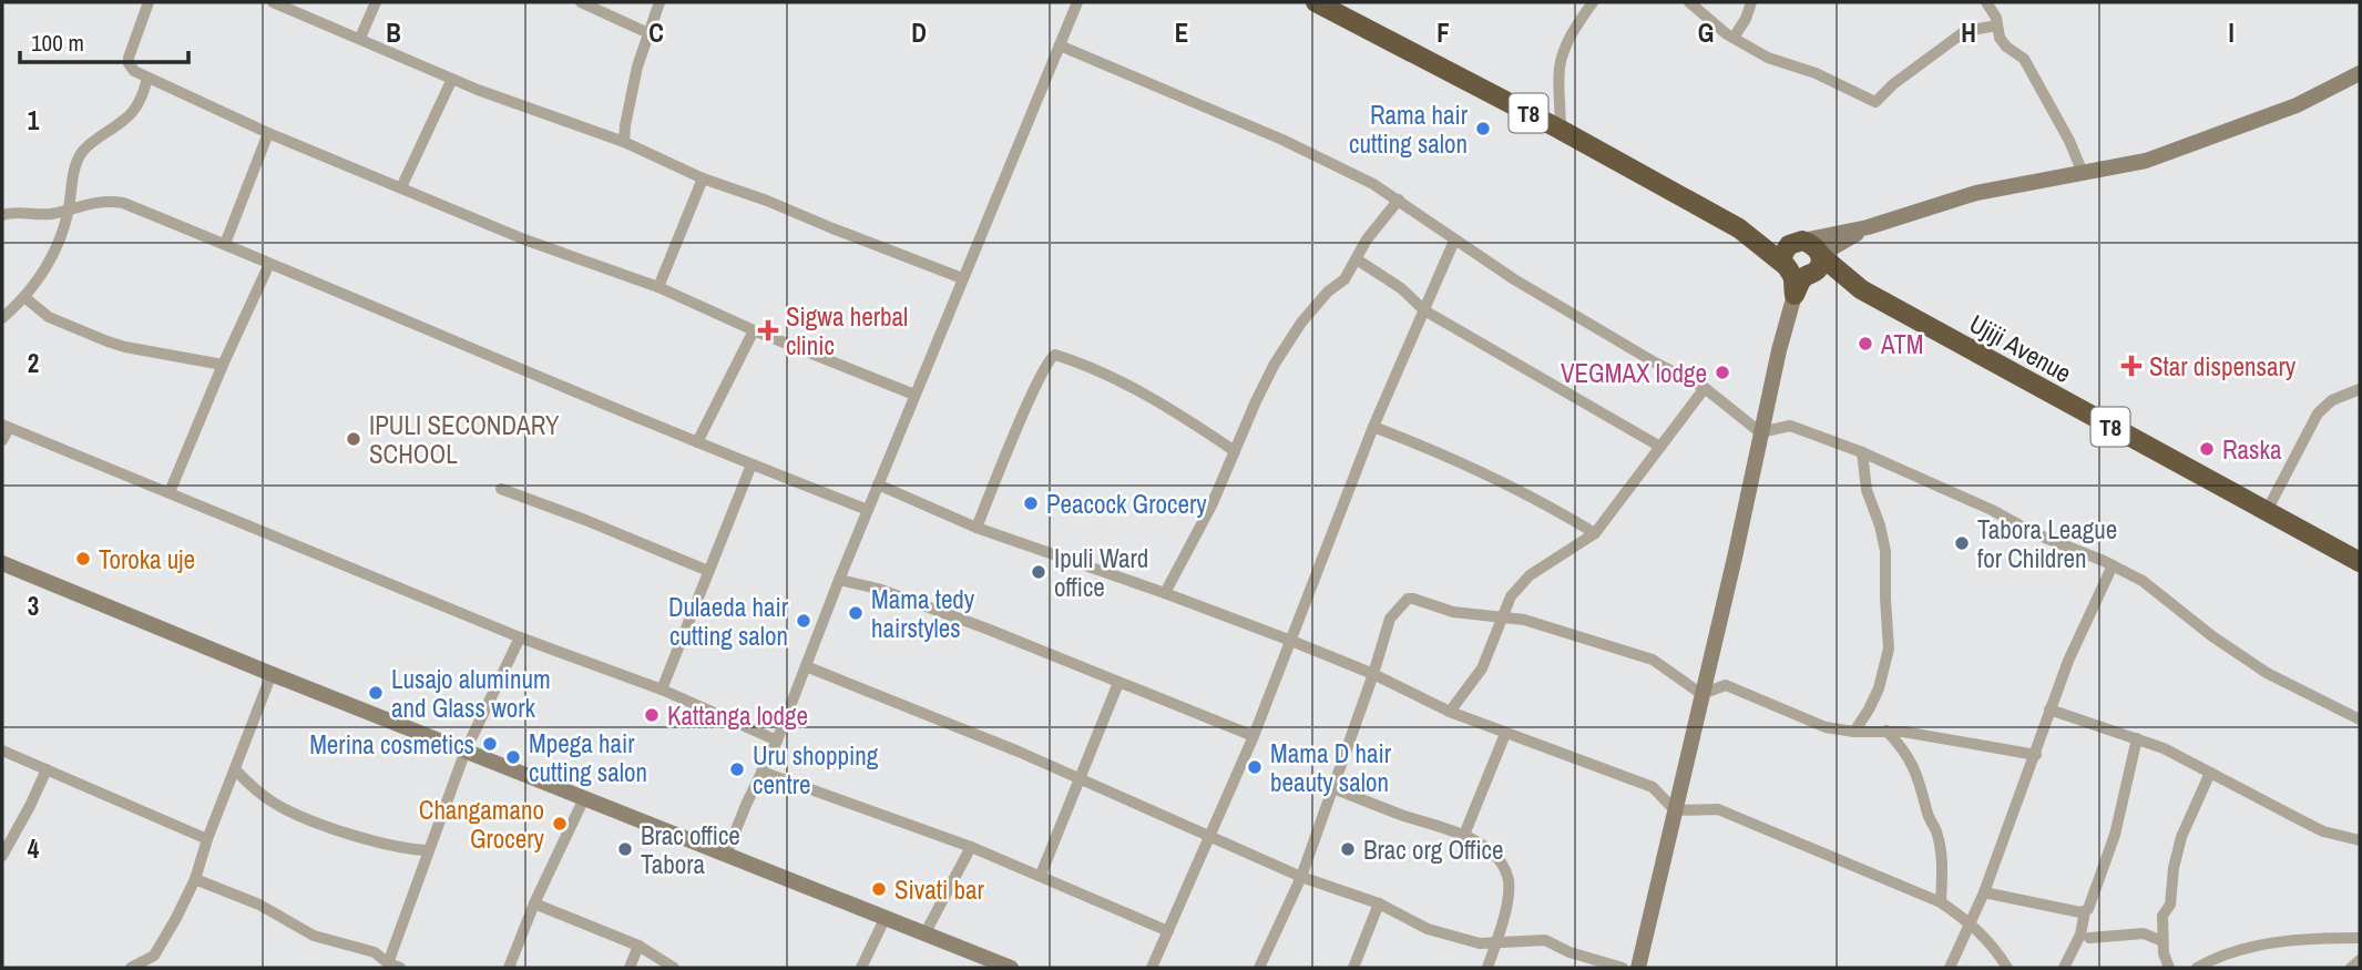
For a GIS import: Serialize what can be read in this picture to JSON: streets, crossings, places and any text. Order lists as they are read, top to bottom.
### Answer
{
  "streets": {
    "highway": ["T8", "Ujiji Avenue"]
  },
  "crossings": [
    ["T8", "Ujiji Avenue"]
  ],
  "places": {
    "other": [
      "Rama hair cutting salon",
      "ATM",
      "VEGMAX lodge",
      "IPULI SECONDARY SCHOOL",
      "Raska",
      "Peacock Grocery",
      "Tabora League for Children",
      "Toroka uje",
      "Ipuli Ward office",
      "Mama tedy hairstyles",
      "Dulaeda hair cutting salon",
      "Lusajo aluminum and Glass work",
      "Kattanga lodge",
      "Merina cosmetics",
      "Mpega hair cutting salon",
      "Mama D hair beauty salon",
      "Uru shopping centre",
      "Changamano Grocery",
      "Brac office Tabora",
      "Brac org Office",
      "Sivati bar"
    ],
    "health": ["Sigwa herbal clinic", "Star dispensary"]
  },
  "scale_bar": "100 m",
  "grid": {
    "columns": [
      "B",
      "C",
      "D",
      "E",
      "F",
      "G",
      "H",
      "I"
    ],
    "rows": [
      "1",
      "2",
      "3",
      "4"
    ]
  }
}
